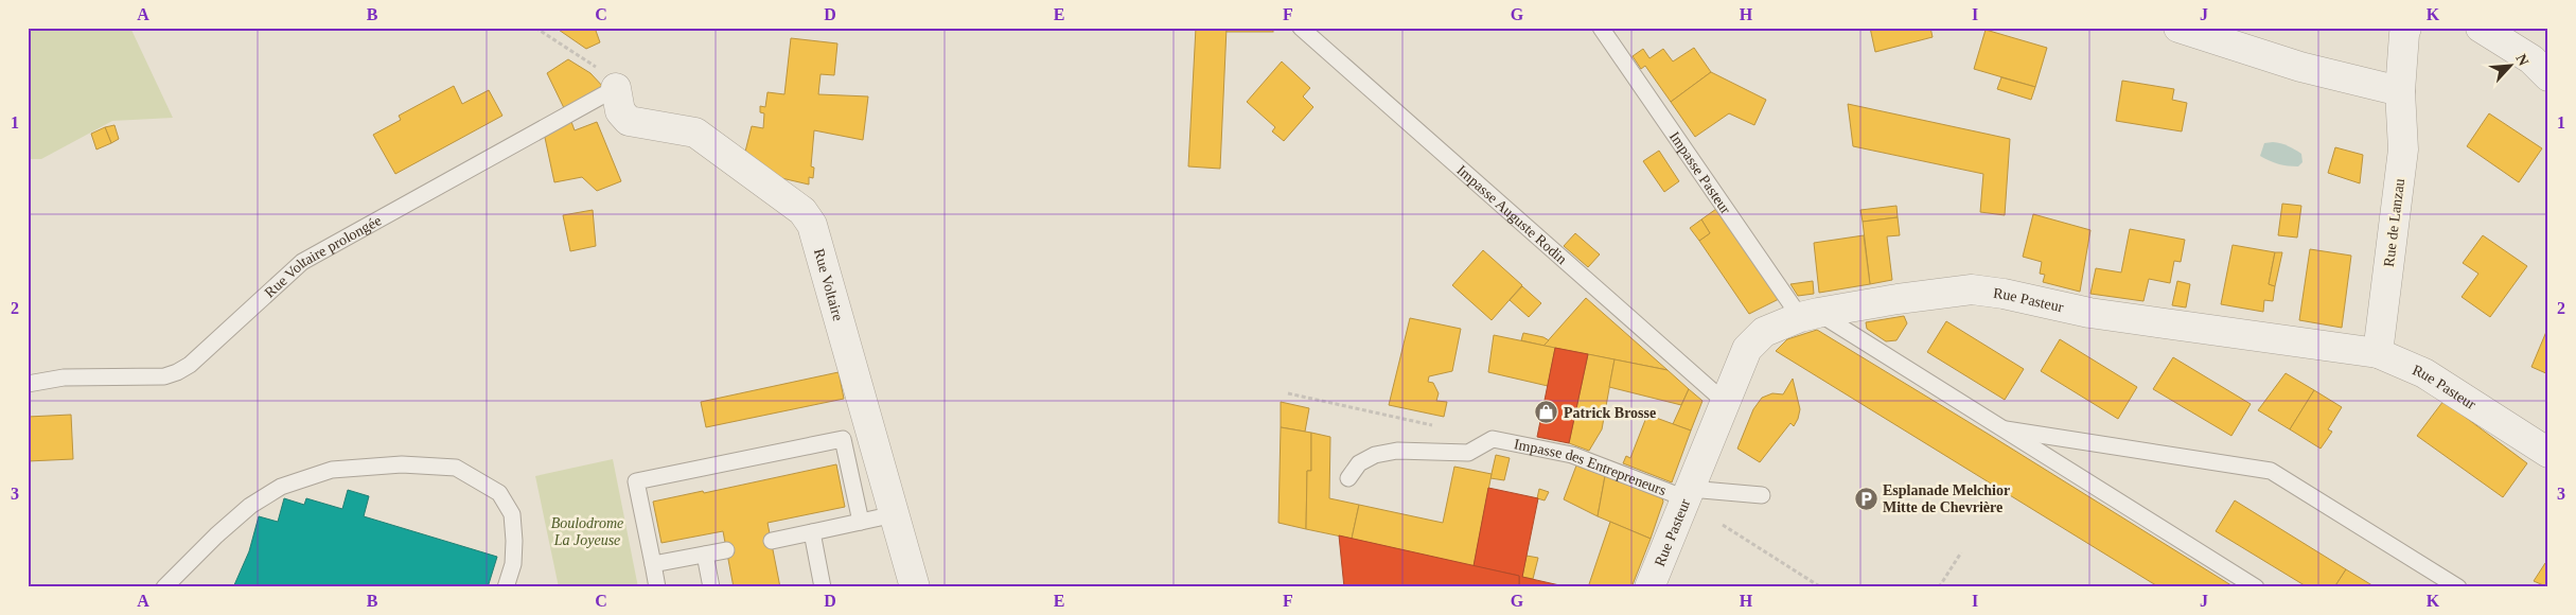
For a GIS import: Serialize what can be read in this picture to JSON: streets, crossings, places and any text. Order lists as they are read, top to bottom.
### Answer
{
  "streets": {
    "street": ["Rue de Lanzau", "Rue Voltaire", "Rue Pasteur"],
    "lane": [
      "Impasse Pasteur",
      "Impasse Auguste Rodin",
      "Rue Voltaire prolongée",
      "Impasse des Entrepreneurs"
    ]
  },
  "crossings": [
    ["Impasse Pasteur", "Rue Pasteur"],
    ["Impasse Auguste Rodin", "Rue Pasteur"],
    ["Rue de Lanzau", "Rue Pasteur"],
    ["Rue Voltaire prolongée", "Rue Voltaire"],
    ["Rue Pasteur", "Impasse des Entrepreneurs"]
  ],
  "parks": ["Boulodrome La Joyeuse"],
  "places": {
    "shop": ["Patrick Brosse"],
    "parking": ["Esplanade Melchior Mitte de Chevrière"]
  },
  "north": "top right",
  "grid": {
    "columns": [
      "A",
      "B",
      "C",
      "D",
      "E",
      "F",
      "G",
      "H",
      "I",
      "J",
      "K"
    ],
    "rows": ["1", "2", "3"]
  }
}
